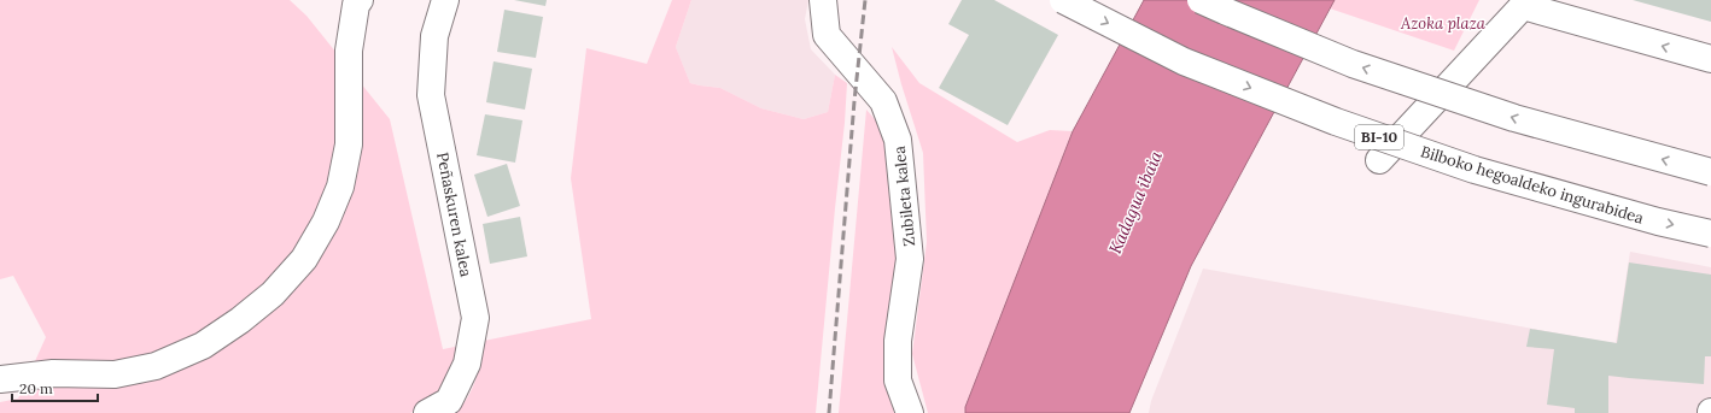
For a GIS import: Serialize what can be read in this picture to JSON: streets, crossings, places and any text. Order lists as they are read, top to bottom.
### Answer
{
  "streets": {
    "main road": [
      "BI-10",
      "Bilboko hegoaldeko ingurabidea",
      "Zubileta kalea",
      "Peñaskuren kalea"
    ]
  },
  "water": ["Kadagua ibaia"],
  "parks": ["Azoka plaza"],
  "scale_bar": "20 m"
}
